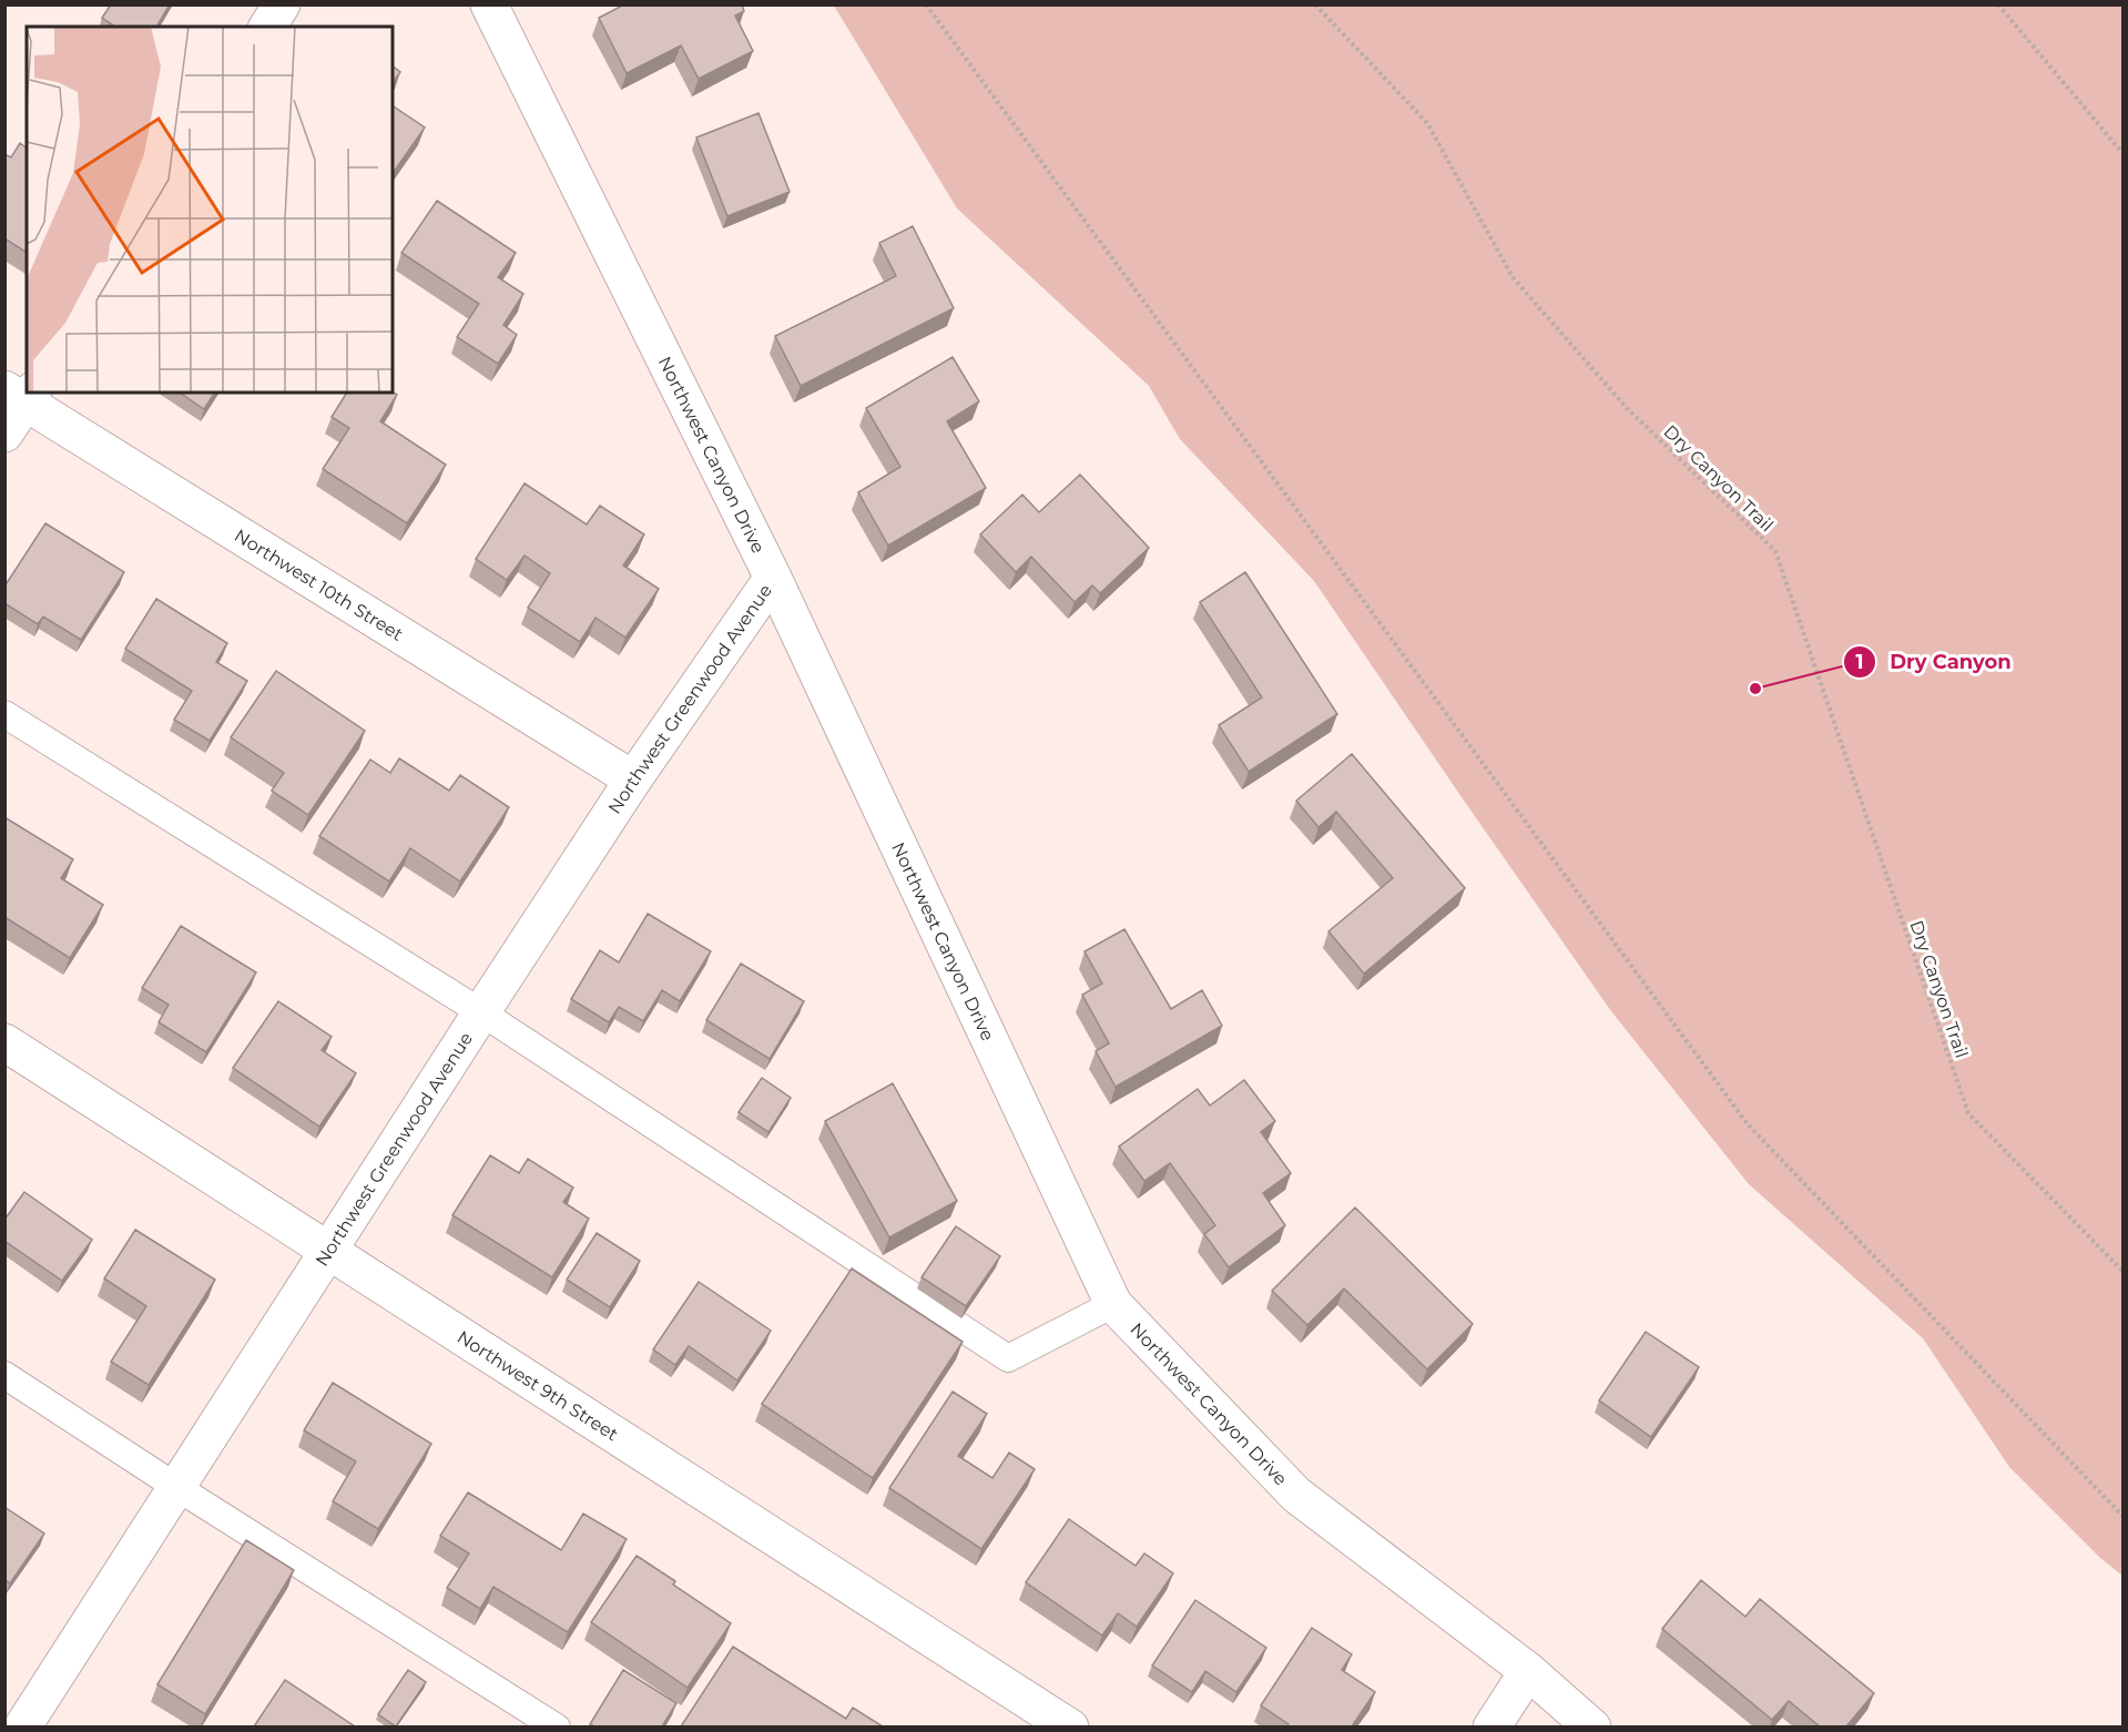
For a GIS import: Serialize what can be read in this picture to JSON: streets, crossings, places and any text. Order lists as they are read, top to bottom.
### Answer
{
  "streets": {
    "street": [
      "Northwest Canyon Drive",
      "Northwest 10th Street",
      "Northwest Greenwood Avenue",
      "Northwest 9th Street"
    ],
    "path": ["Dry Canyon Trail"]
  },
  "crossings": [
    ["Northwest Canyon Drive", "Northwest Greenwood Avenue"],
    ["Northwest 10th Street", "Northwest Greenwood Avenue"],
    ["Northwest Greenwood Avenue", "Northwest 9th Street"]
  ],
  "places": ["Dry Canyon"]
}
